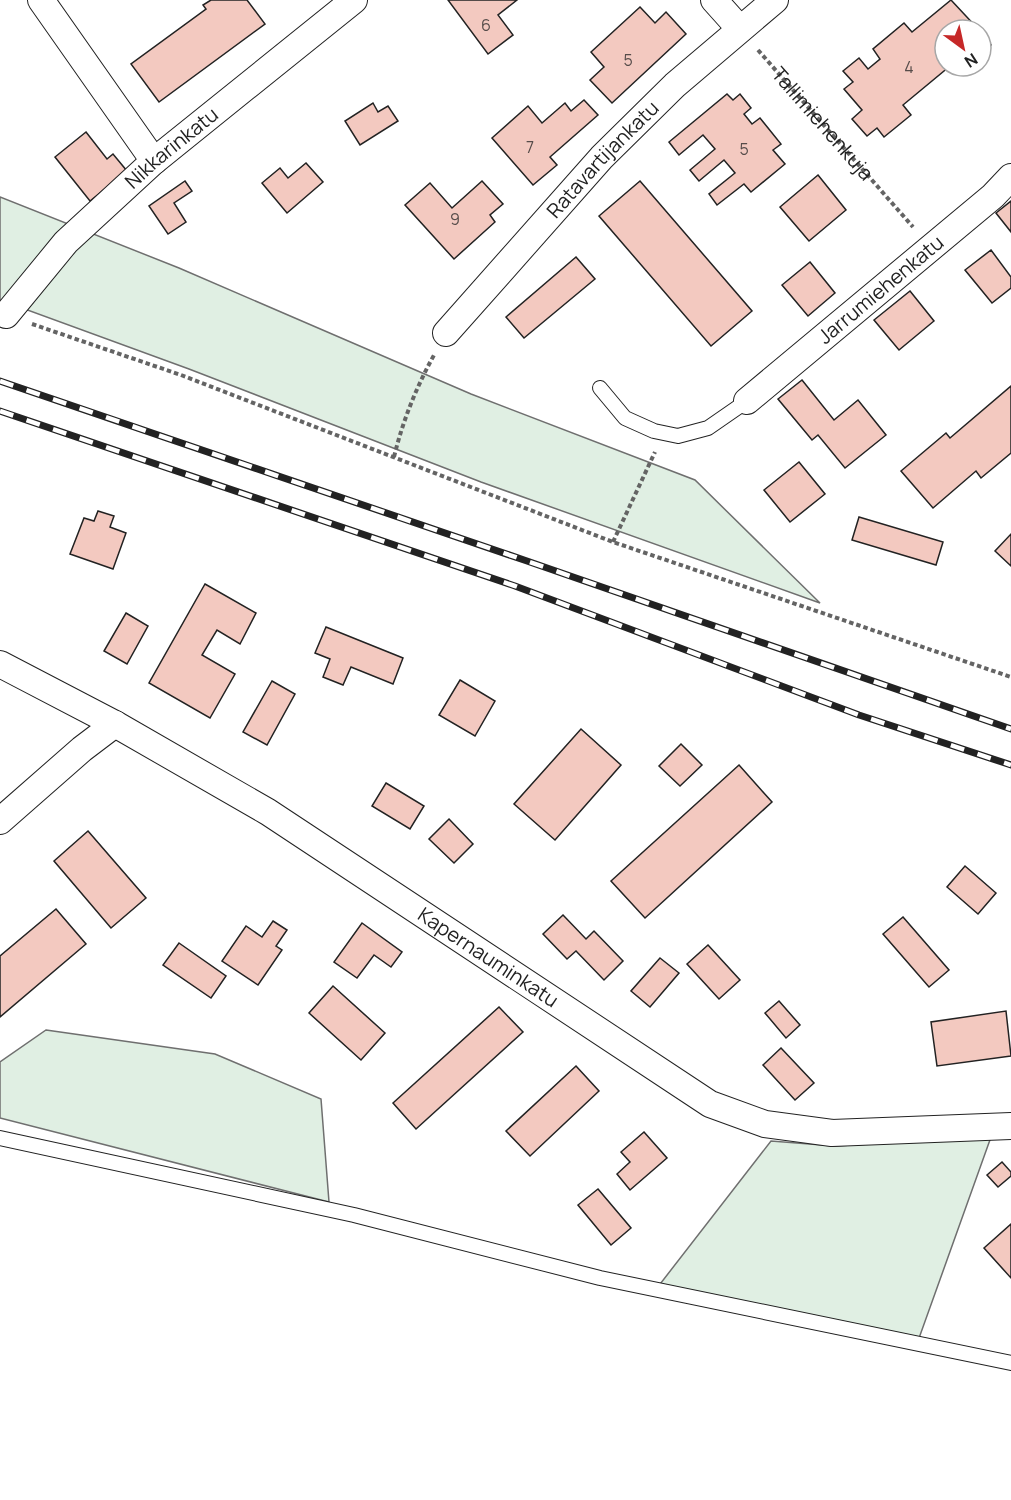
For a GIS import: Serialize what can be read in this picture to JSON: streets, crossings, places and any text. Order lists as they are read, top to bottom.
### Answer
{
  "streets": {
    "street": [
      "Nikkarinkatu",
      "Ratavartijankatu",
      "Jarrumiehenkatu",
      "Kapernauminkatu"
    ],
    "path": ["Tallimiehenkuja"]
  },
  "crossings": [
    ["Tallimiehenkuja", "Ratavartijankatu"],
    ["Tallimiehenkuja", "Jarrumiehenkatu"]
  ],
  "house_numbers": [
    "6",
    "5",
    "4",
    "7",
    "5",
    "9"
  ],
  "north": "bottom right"
}
